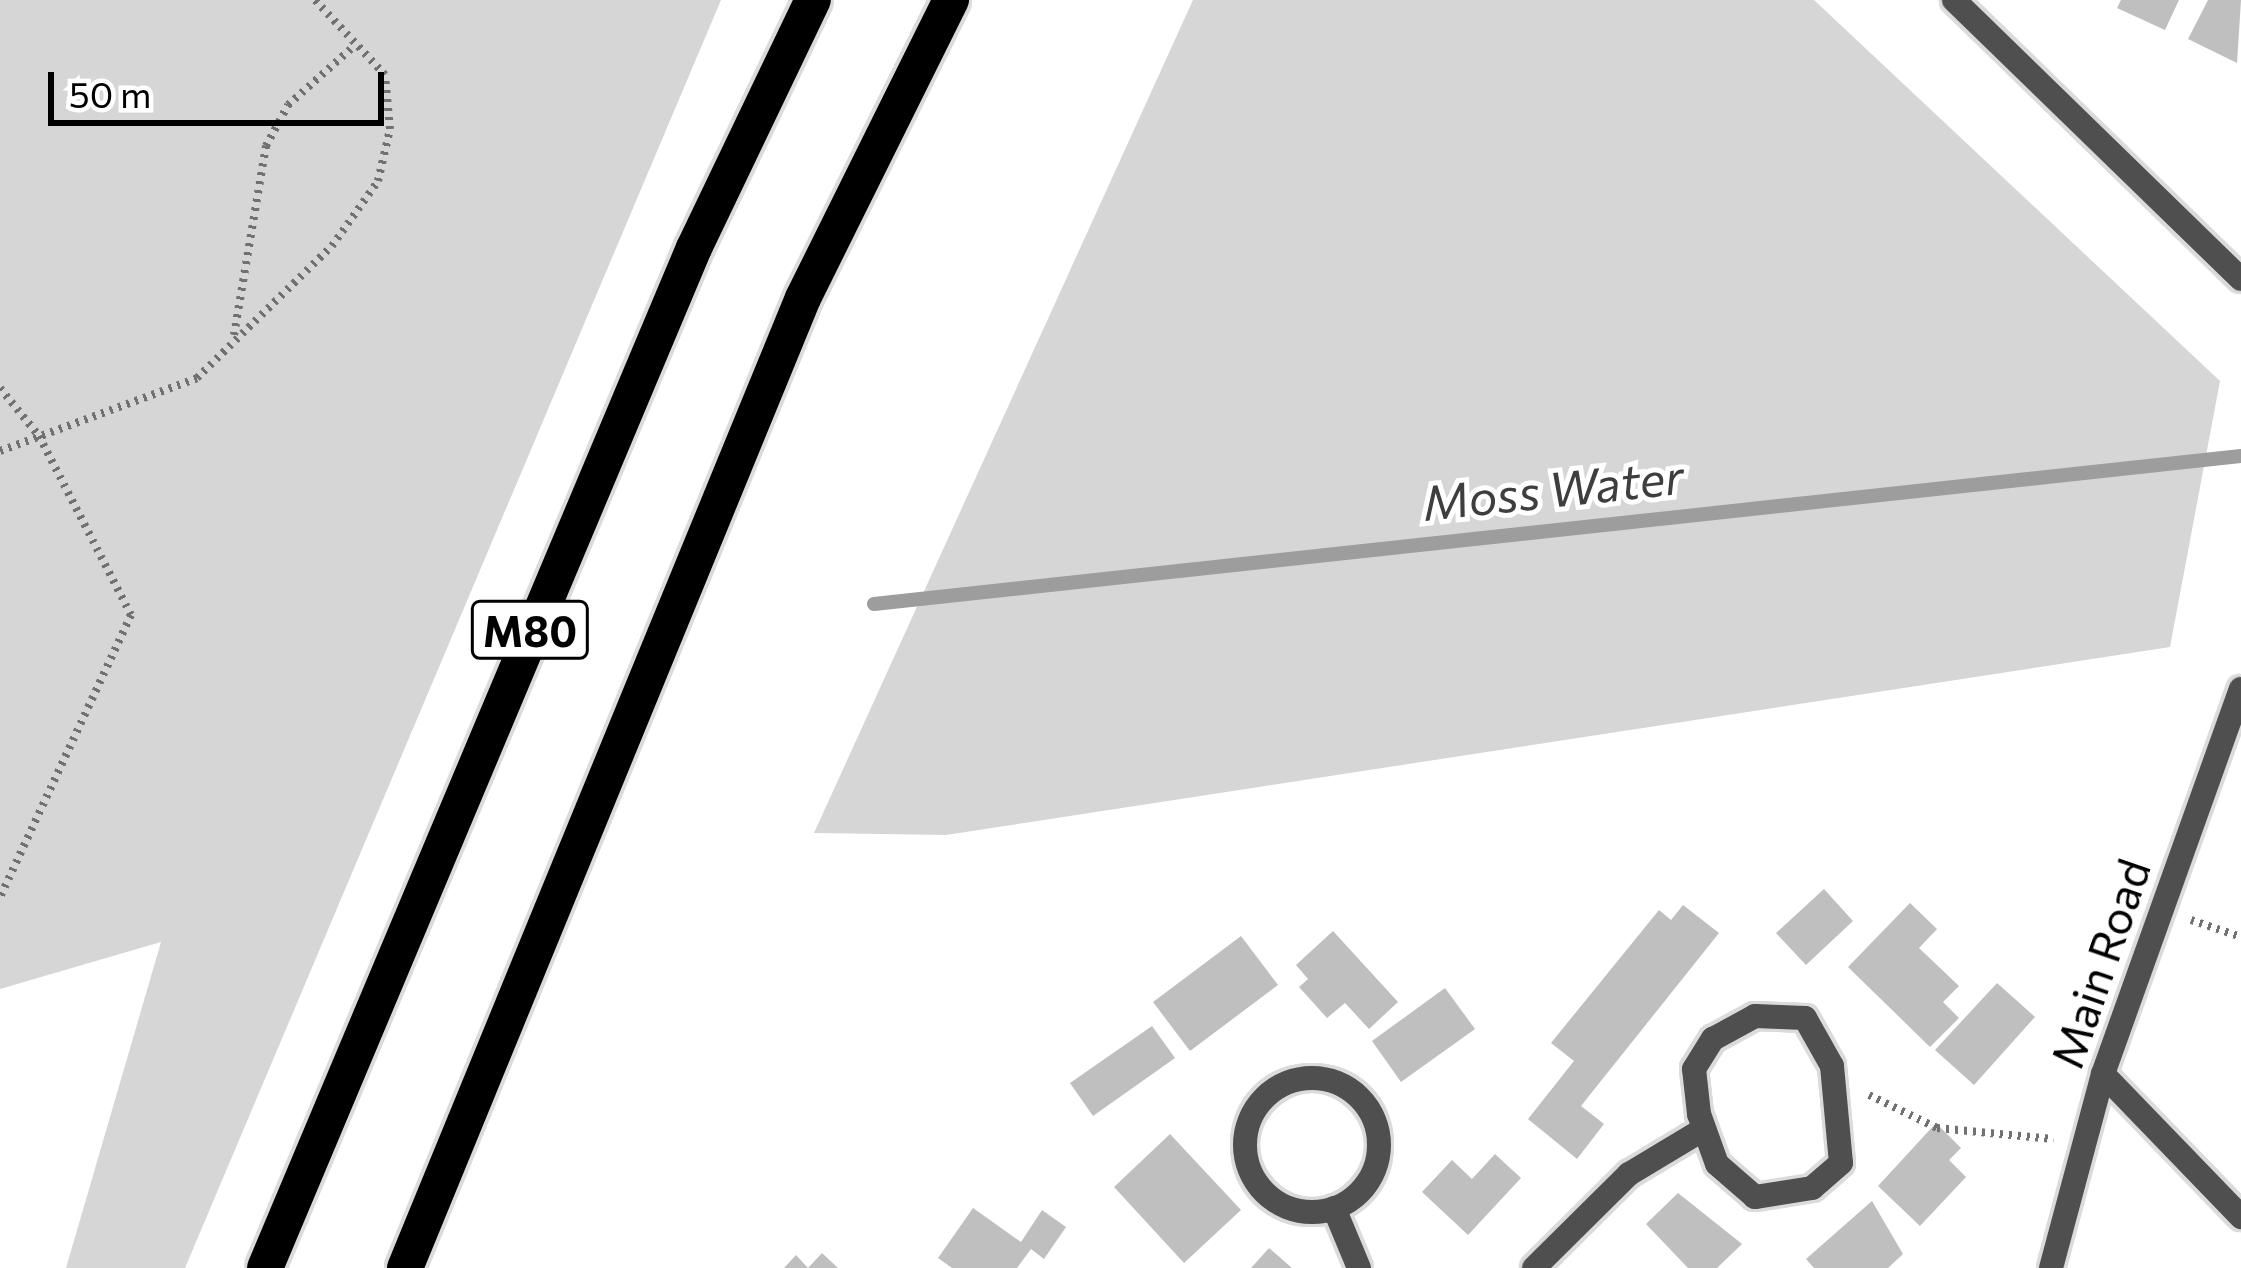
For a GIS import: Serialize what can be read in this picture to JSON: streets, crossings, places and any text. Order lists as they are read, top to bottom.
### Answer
{
  "streets": {
    "highway": ["M80"],
    "street": ["Main Road"]
  },
  "water": ["Moss Water"],
  "scale_bar": "50 m"
}
